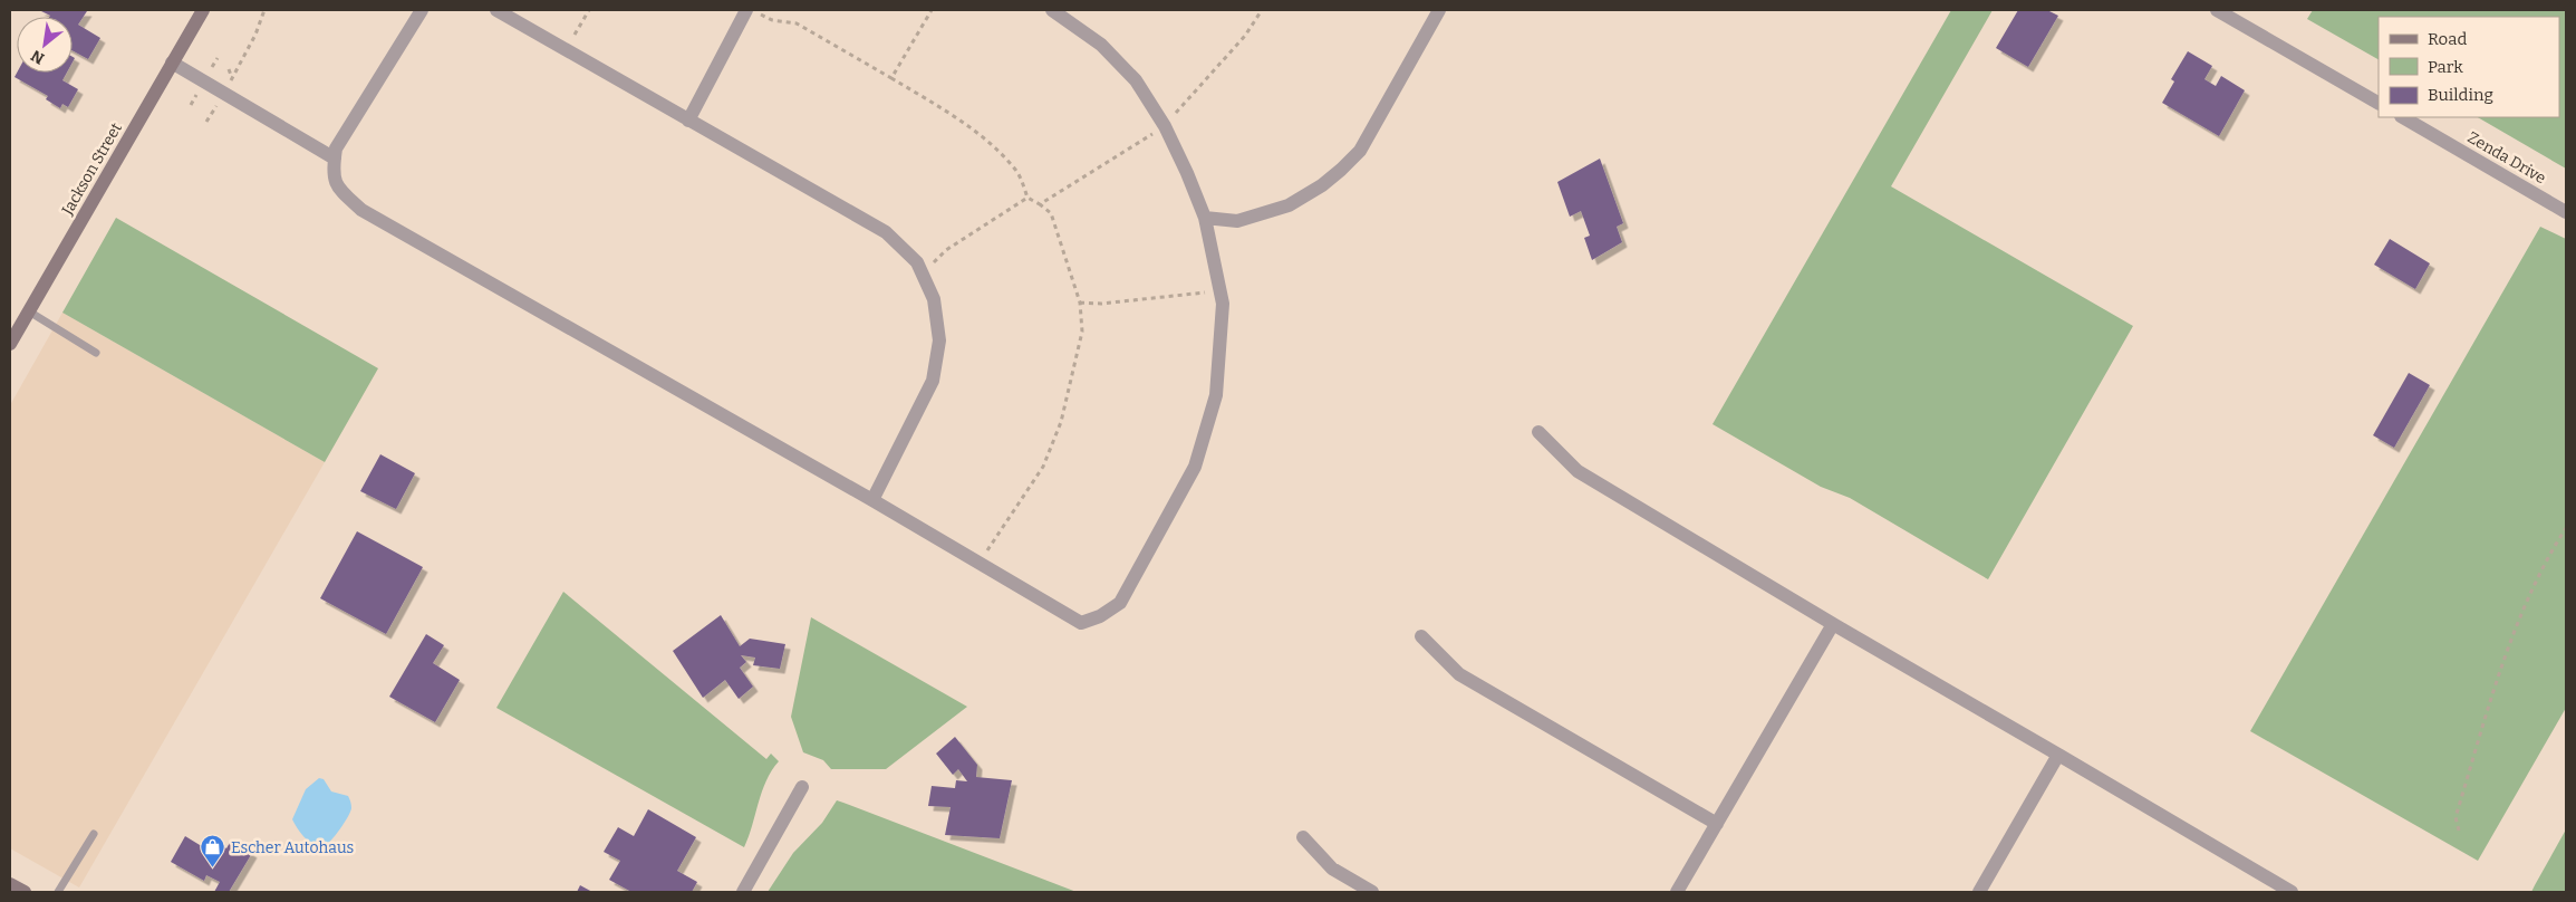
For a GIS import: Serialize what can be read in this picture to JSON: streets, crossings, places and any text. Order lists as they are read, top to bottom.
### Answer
{
  "streets": {
    "main road": ["Jackson Street"],
    "street": ["Zenda Drive"]
  },
  "places": {
    "shop": ["Escher Autohaus"]
  },
  "legend": ["Road", "Park", "Building"],
  "north": "bottom left"
}
